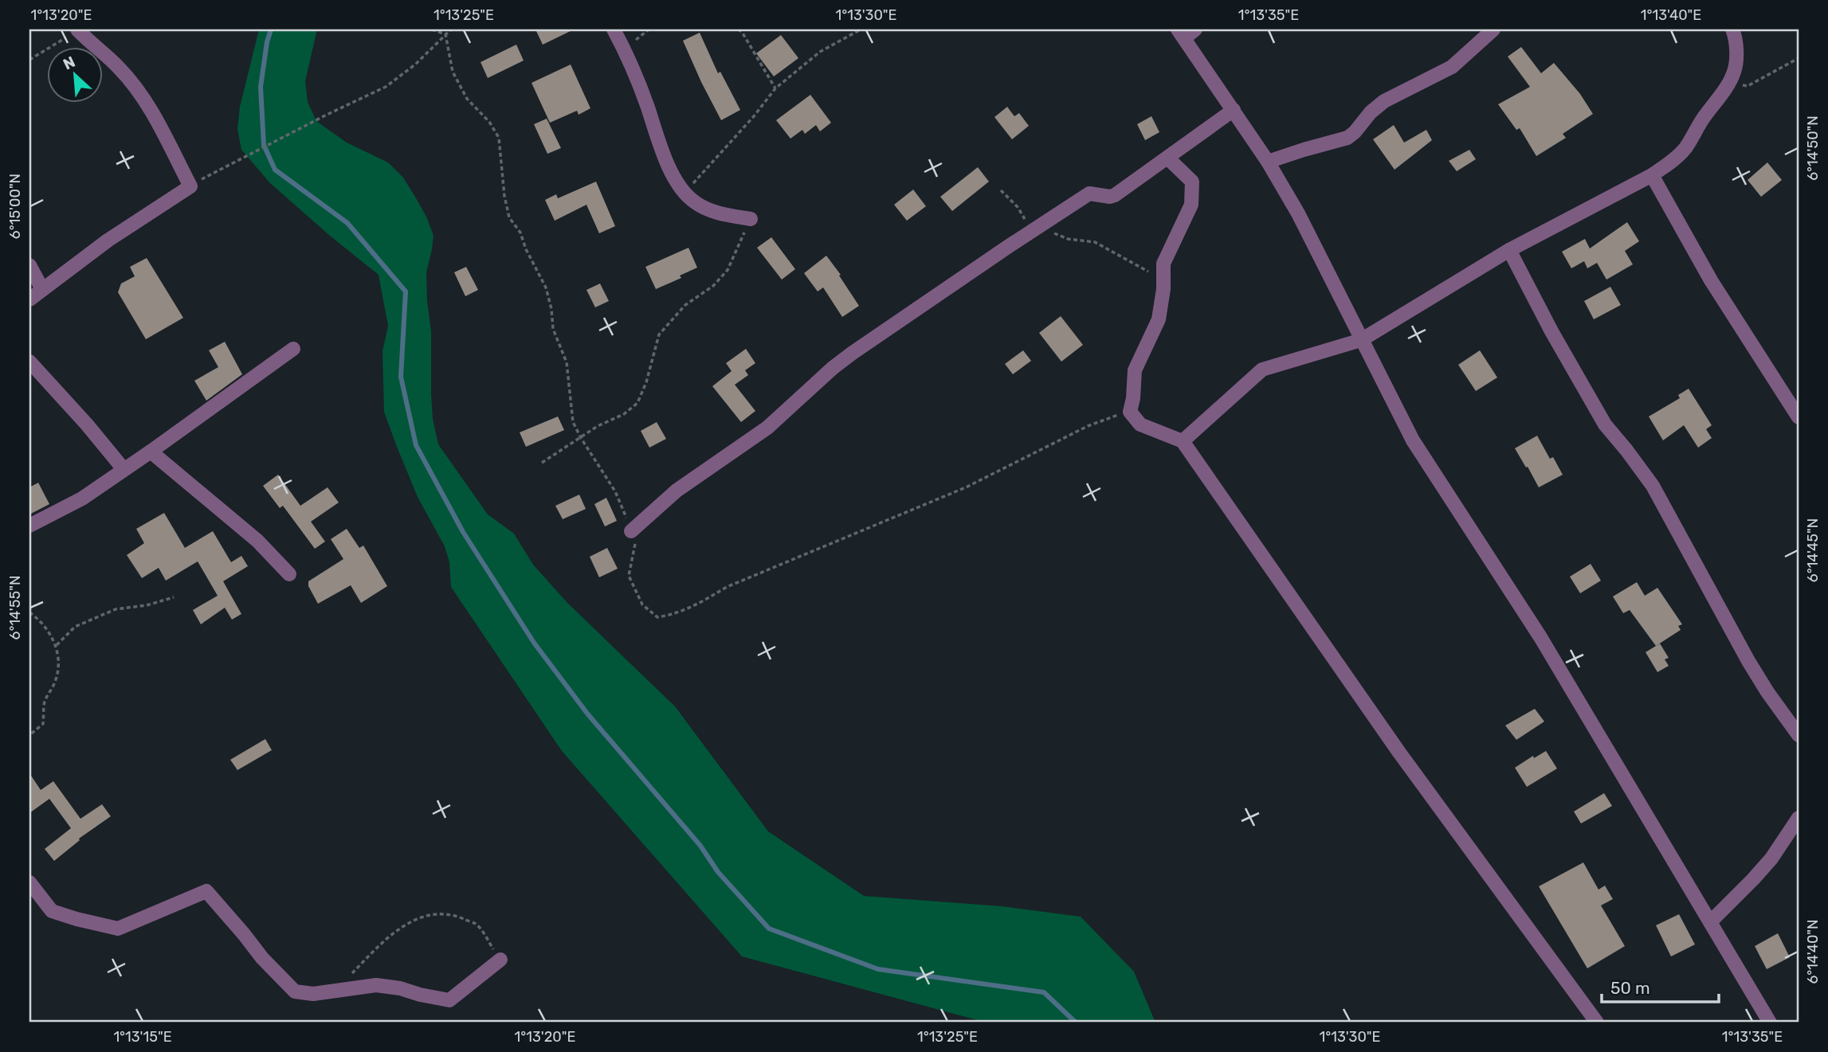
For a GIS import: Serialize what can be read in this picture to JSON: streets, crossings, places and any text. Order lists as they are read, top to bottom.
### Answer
{
  "scale_bar": "50 m",
  "north": "top left",
  "coordinates": [
    "1°13'20\"E",
    "1°13'25\"E",
    "1°13'30\"E",
    "1°13'35\"E",
    "1°13'40\"E",
    "6°14'50\"N",
    "6°15'00\"N",
    "6°14'45\"N",
    "6°14'55\"N",
    "6°14'40\"N",
    "1°13'15\"E"
  ]
}
